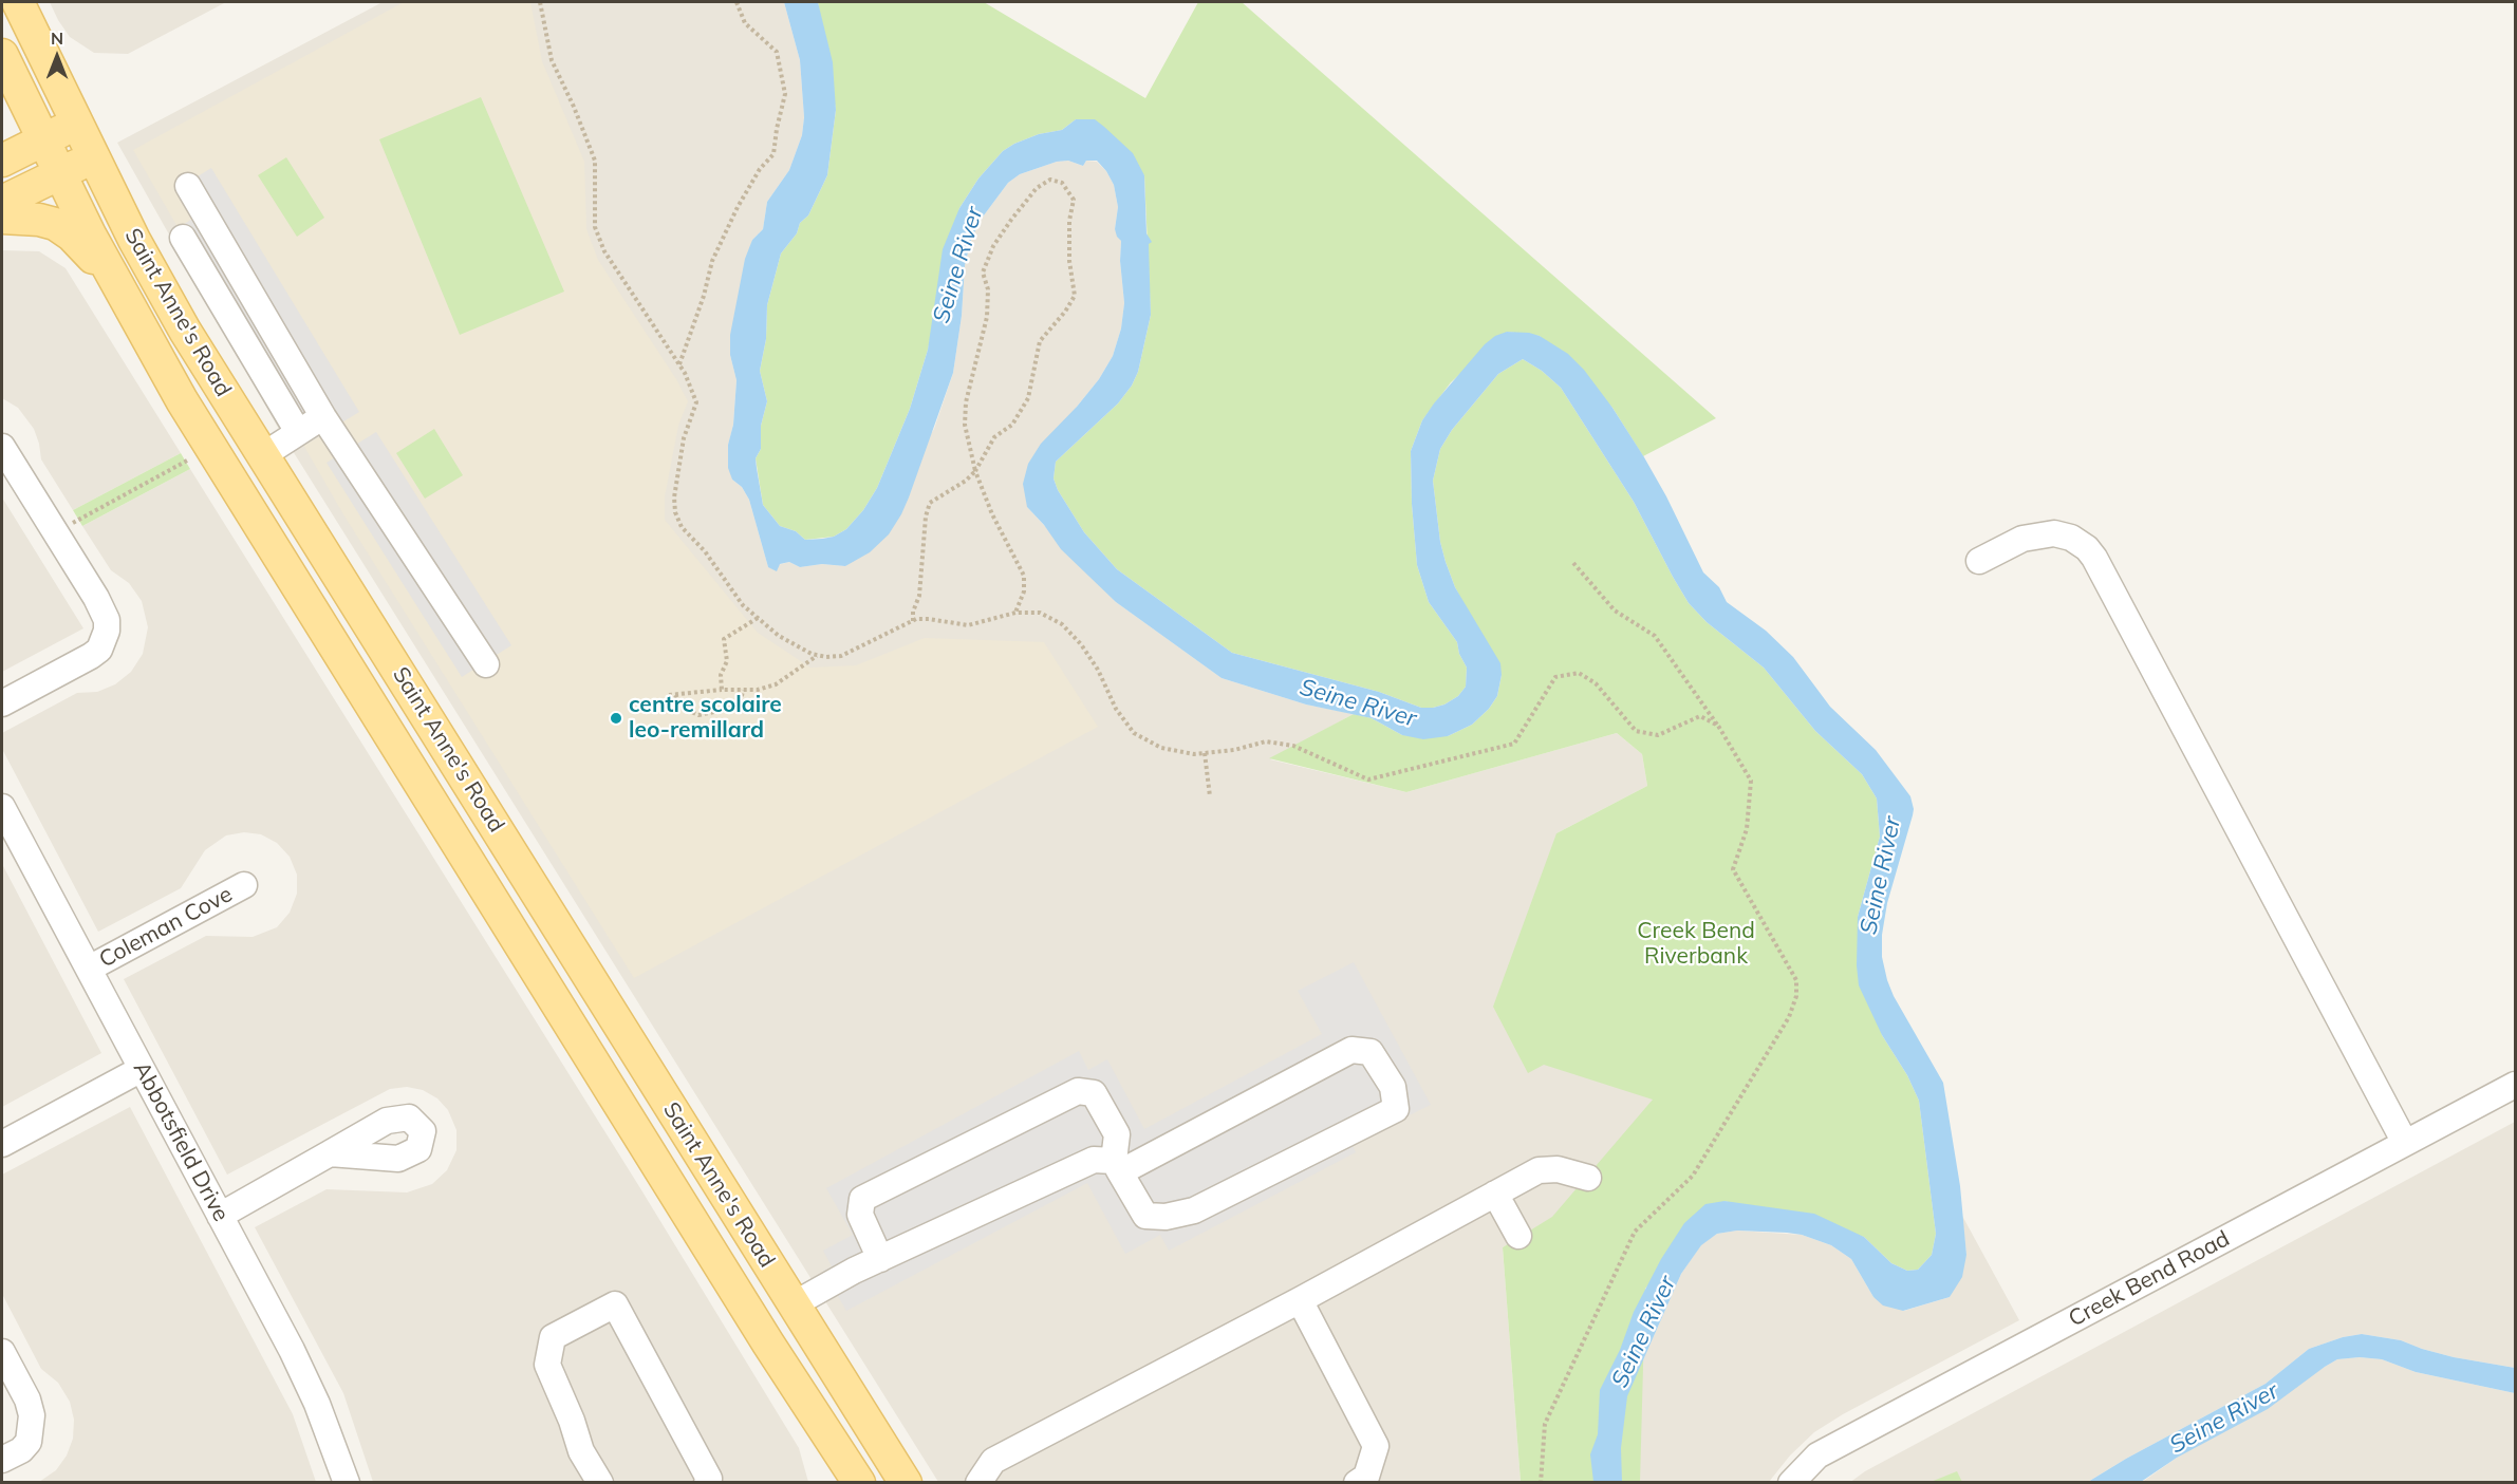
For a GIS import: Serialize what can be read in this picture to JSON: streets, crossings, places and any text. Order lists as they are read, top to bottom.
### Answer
{
  "streets": {
    "main road": ["Saint Anne's Road"],
    "street": ["Coleman Cove", "Abbotsfield Drive", "Creek Bend Road"]
  },
  "crossings": [
    ["Coleman Cove", "Abbotsfield Drive"]
  ],
  "water": ["Seine River"],
  "parks": ["Creek Bend Riverbank"],
  "places": ["centre scolaire leo-remillard"],
  "north": "top"
}
